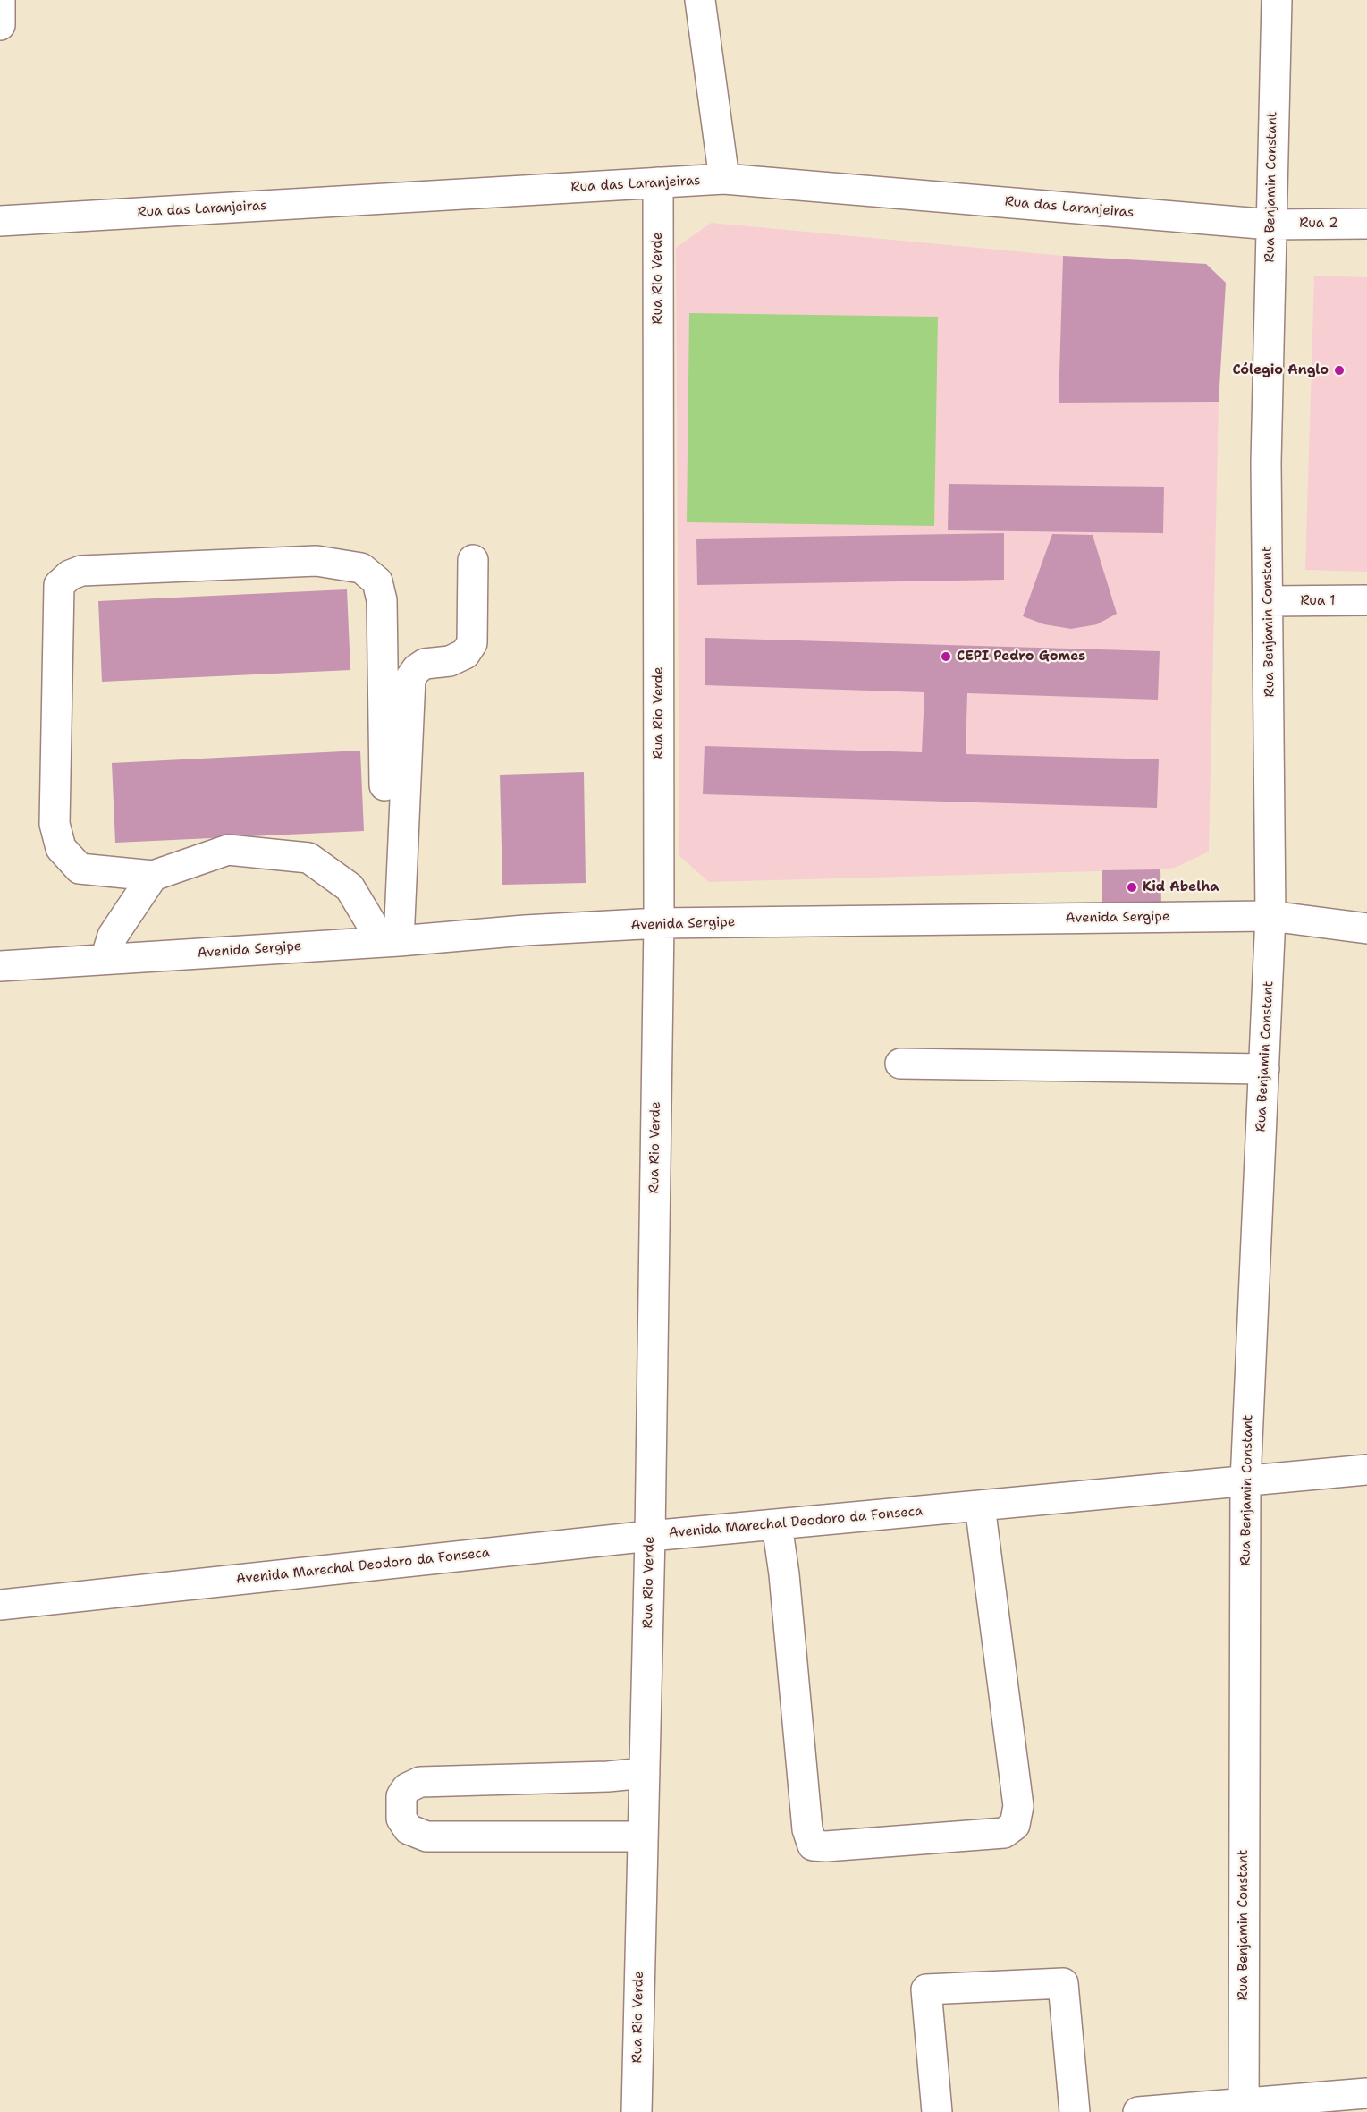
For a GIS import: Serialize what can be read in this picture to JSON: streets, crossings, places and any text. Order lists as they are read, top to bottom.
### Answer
{
  "streets": {
    "street": [
      "Rua das Laranjeiras",
      "Rua Benjamin Constant",
      "Rua 2",
      "Rua Rio Verde",
      "Rua 1",
      "Avenida Sergipe",
      "Avenida Marechal Deodoro da Fonseca"
    ]
  },
  "crossings": [
    ["Rua das Laranjeiras", "Rua Benjamin Constant"],
    ["Rua das Laranjeiras", "Rua 2"],
    ["Rua das Laranjeiras", "Rua Rio Verde"],
    ["Rua Benjamin Constant", "Rua 2"],
    ["Rua Benjamin Constant", "Rua 1"],
    ["Rua Benjamin Constant", "Avenida Sergipe"],
    ["Rua Benjamin Constant", "Avenida Marechal Deodoro da Fonseca"],
    ["Rua Rio Verde", "Avenida Sergipe"],
    ["Rua Rio Verde", "Avenida Marechal Deodoro da Fonseca"]
  ],
  "places": ["Cólegio Anglo", "CEPI Pedro Gomes", "Kid Abelha"]
}
